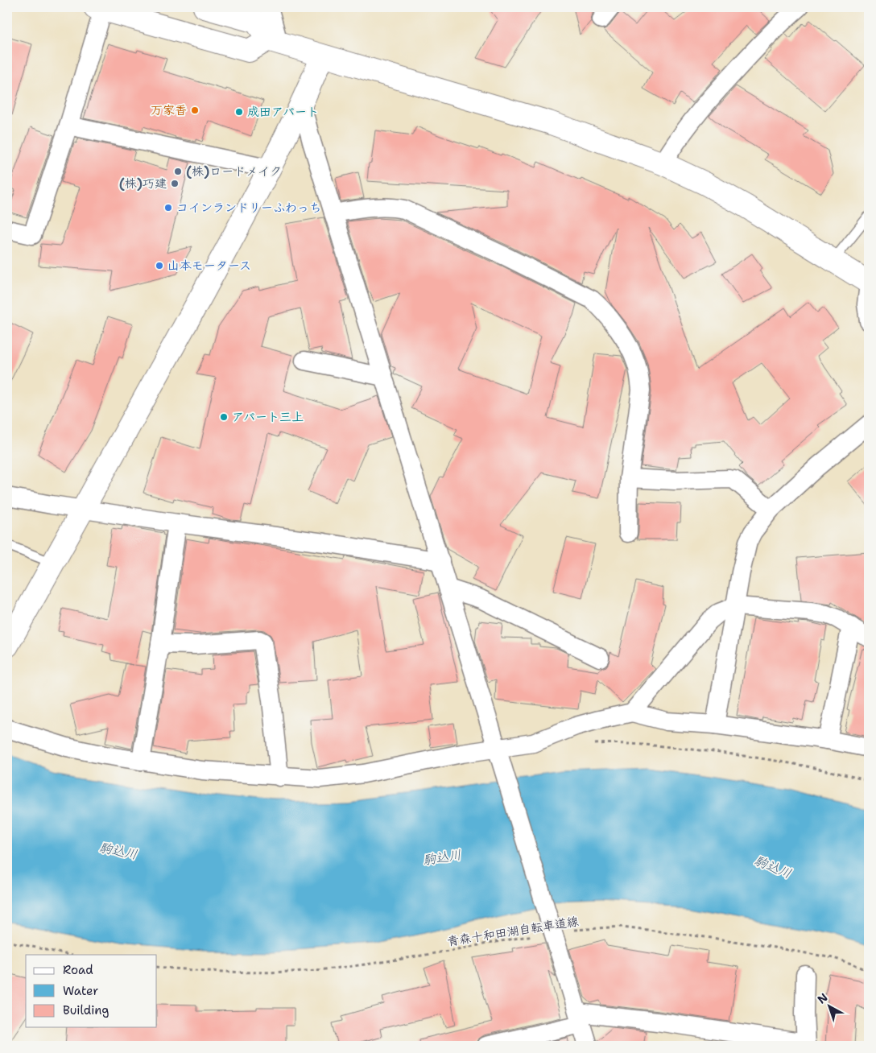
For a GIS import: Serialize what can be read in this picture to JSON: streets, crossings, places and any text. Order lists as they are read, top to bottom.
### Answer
{
  "streets": {
    "path": ["青森十和田湖自転車道線"]
  },
  "water": ["駒込川"],
  "places": [
    "万家香",
    "成田アパート",
    "(株)ロードメイク",
    "(株)巧建",
    "コインランドリーふわっち",
    "山本モータース",
    "アパート三上"
  ],
  "legend": ["Road", "Water", "Building"],
  "north": "top left"
}
